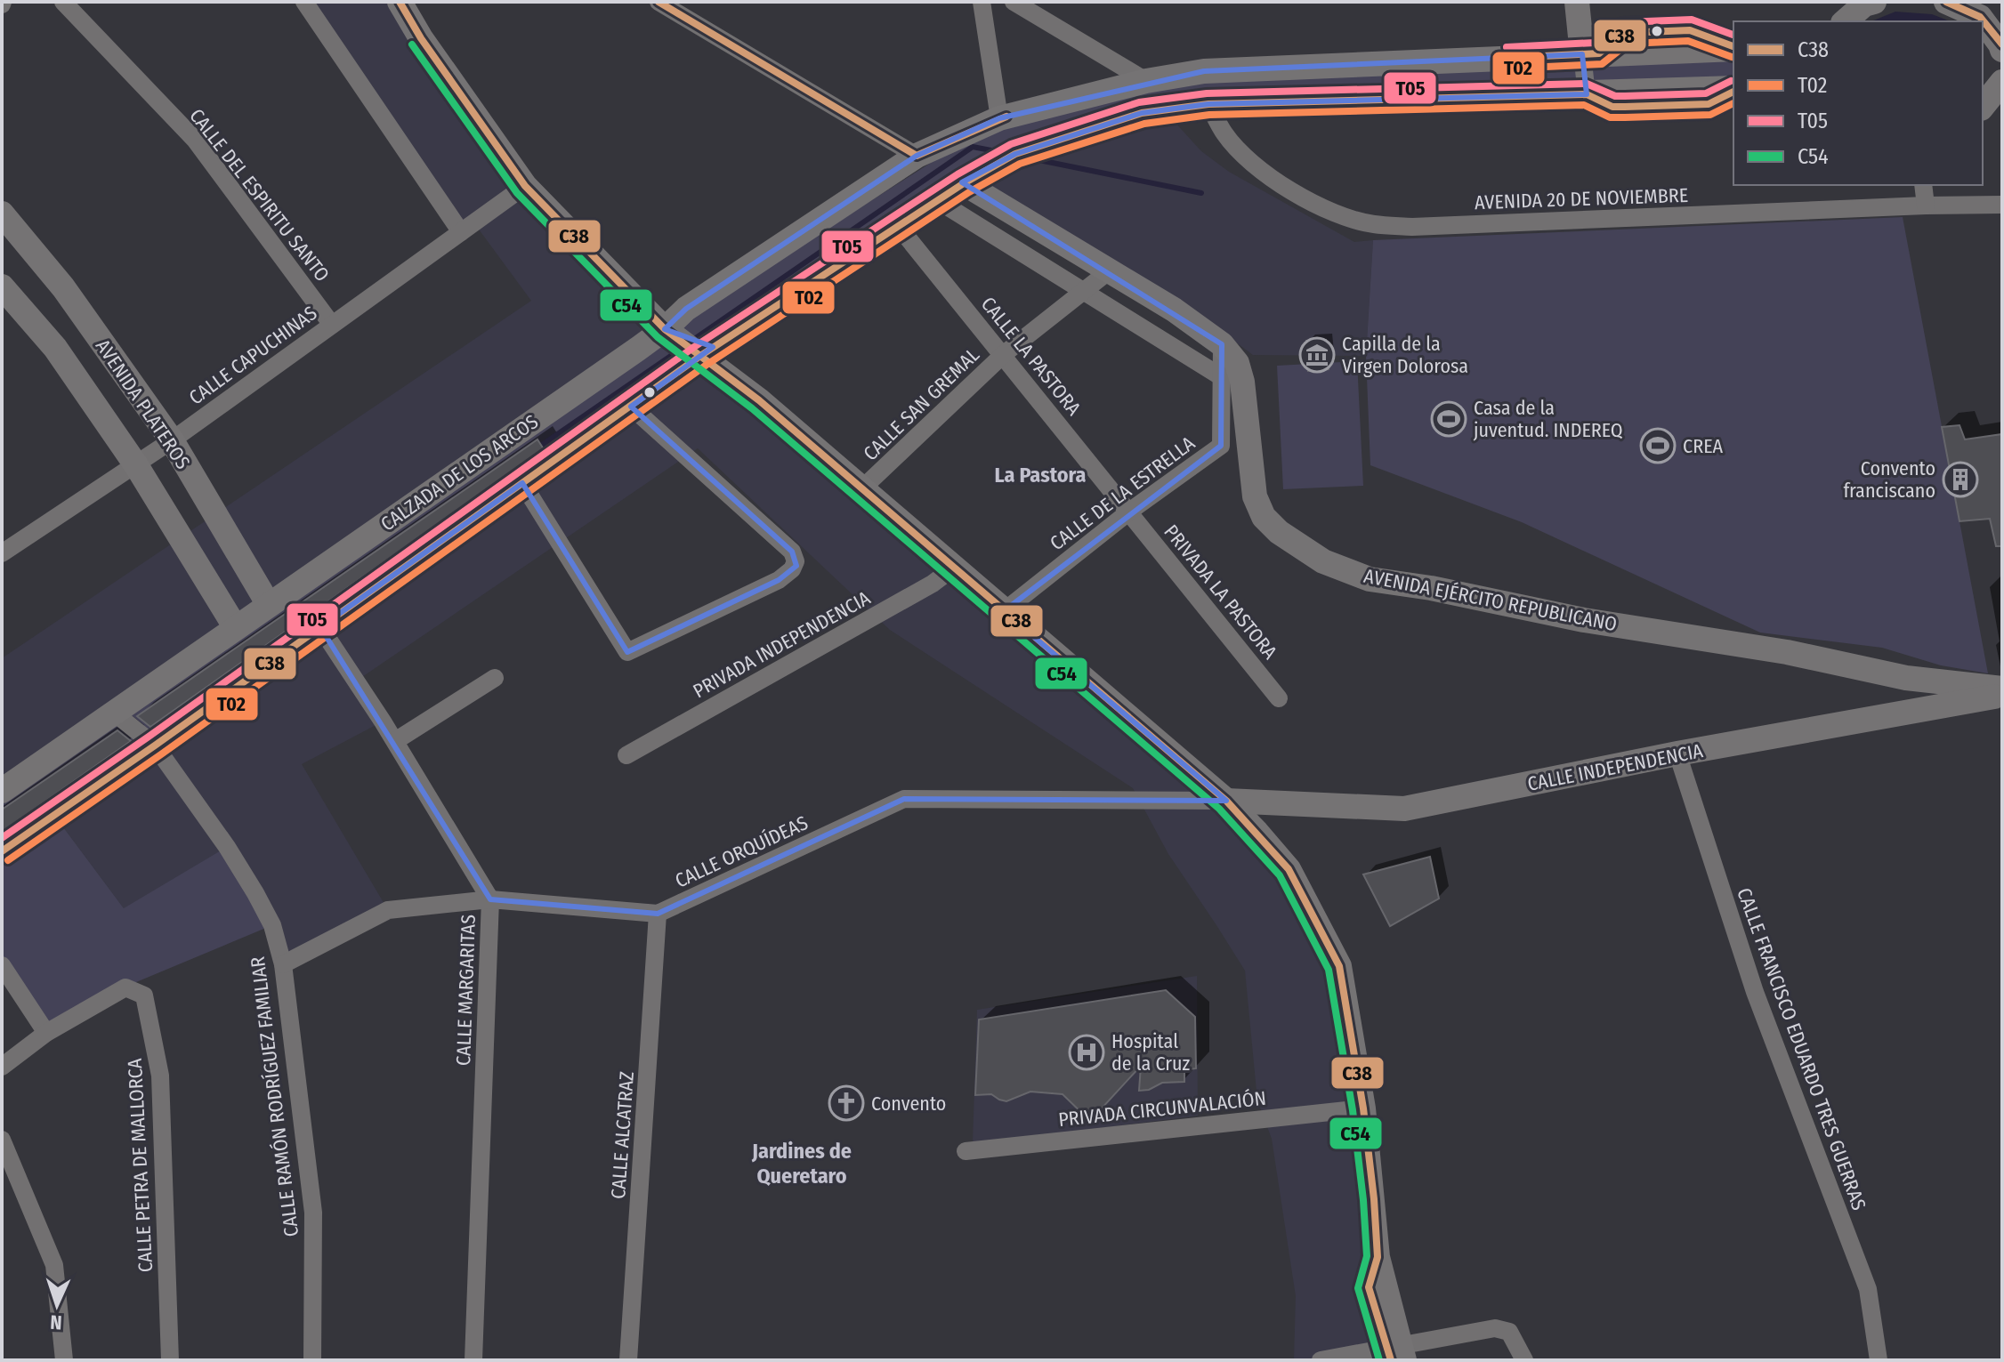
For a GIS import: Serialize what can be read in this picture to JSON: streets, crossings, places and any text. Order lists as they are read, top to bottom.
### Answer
{
  "streets": {
    "street": [
      "CALLE DEL ESPIRITU SANTO",
      "AVENIDA 20 DE NOVIEMBRE",
      "CALLE CAPUCHINAS",
      "CALLE LA PASTORA",
      "AVENIDA PLATEROS",
      "CALLE SAN GREMAL",
      "CALZADA DE LOS ARCOS",
      "CALLE DE LA ESTRELLA",
      "PRIVADA LA PASTORA",
      "AVENIDA EJÉRCITO REPUBLICANO",
      "PRIVADA INDEPENDENCIA",
      "CALLE INDEPENDENCIA",
      "CALLE ORQUÍDEAS",
      "CALLE MARGARITAS",
      "CALLE FRANCISCO EDUARDO TRES GUERRAS",
      "CALLE RAMÓN RODRÍGUEZ FAMILIAR",
      "PRIVADA CIRCUNVALACIÓN",
      "CALLE ALCATRAZ",
      "CALLE PETRA DE MALLORCA"
    ]
  },
  "crossings": [
    ["CALLE DEL ESPIRITU SANTO", "CALLE CAPUCHINAS"],
    ["CALLE CAPUCHINAS", "AVENIDA PLATEROS"],
    ["CALLE LA PASTORA", "CALLE SAN GREMAL"],
    ["CALLE LA PASTORA", "CALLE DE LA ESTRELLA"],
    ["CALLE LA PASTORA", "PRIVADA LA PASTORA"],
    ["AVENIDA PLATEROS", "CALZADA DE LOS ARCOS"],
    ["CALLE SAN GREMAL", "AVENIDA EJÉRCITO REPUBLICANO"],
    ["CALZADA DE LOS ARCOS", "CALLE RAMÓN RODRÍGUEZ FAMILIAR"],
    ["CALLE DE LA ESTRELLA", "PRIVADA LA PASTORA"],
    ["CALLE DE LA ESTRELLA", "AVENIDA EJÉRCITO REPUBLICANO"],
    ["CALLE INDEPENDENCIA", "CALLE ORQUÍDEAS"],
    ["CALLE INDEPENDENCIA", "CALLE FRANCISCO EDUARDO TRES GUERRAS"],
    ["CALLE ORQUÍDEAS", "CALLE MARGARITAS"],
    ["CALLE ORQUÍDEAS", "CALLE RAMÓN RODRÍGUEZ FAMILIAR"],
    ["CALLE ORQUÍDEAS", "CALLE ALCATRAZ"]
  ],
  "districts": ["La Pastora", "Jardines de Queretaro"],
  "places": {
    "museum": ["Capilla de la Virgen Dolorosa"],
    "sports": ["Casa de la juventud. INDEREQ", "CREA"],
    "building": ["Convento franciscano"],
    "hospital": ["Hospital de la Cruz"],
    "church": ["Convento"]
  },
  "lines": [
    "transit line C38",
    "transit line T05",
    "transit line T02",
    "transit line C54"
  ],
  "legend": [
    "C38",
    "T02",
    "T05",
    "C54"
  ],
  "north": "bottom"
}
